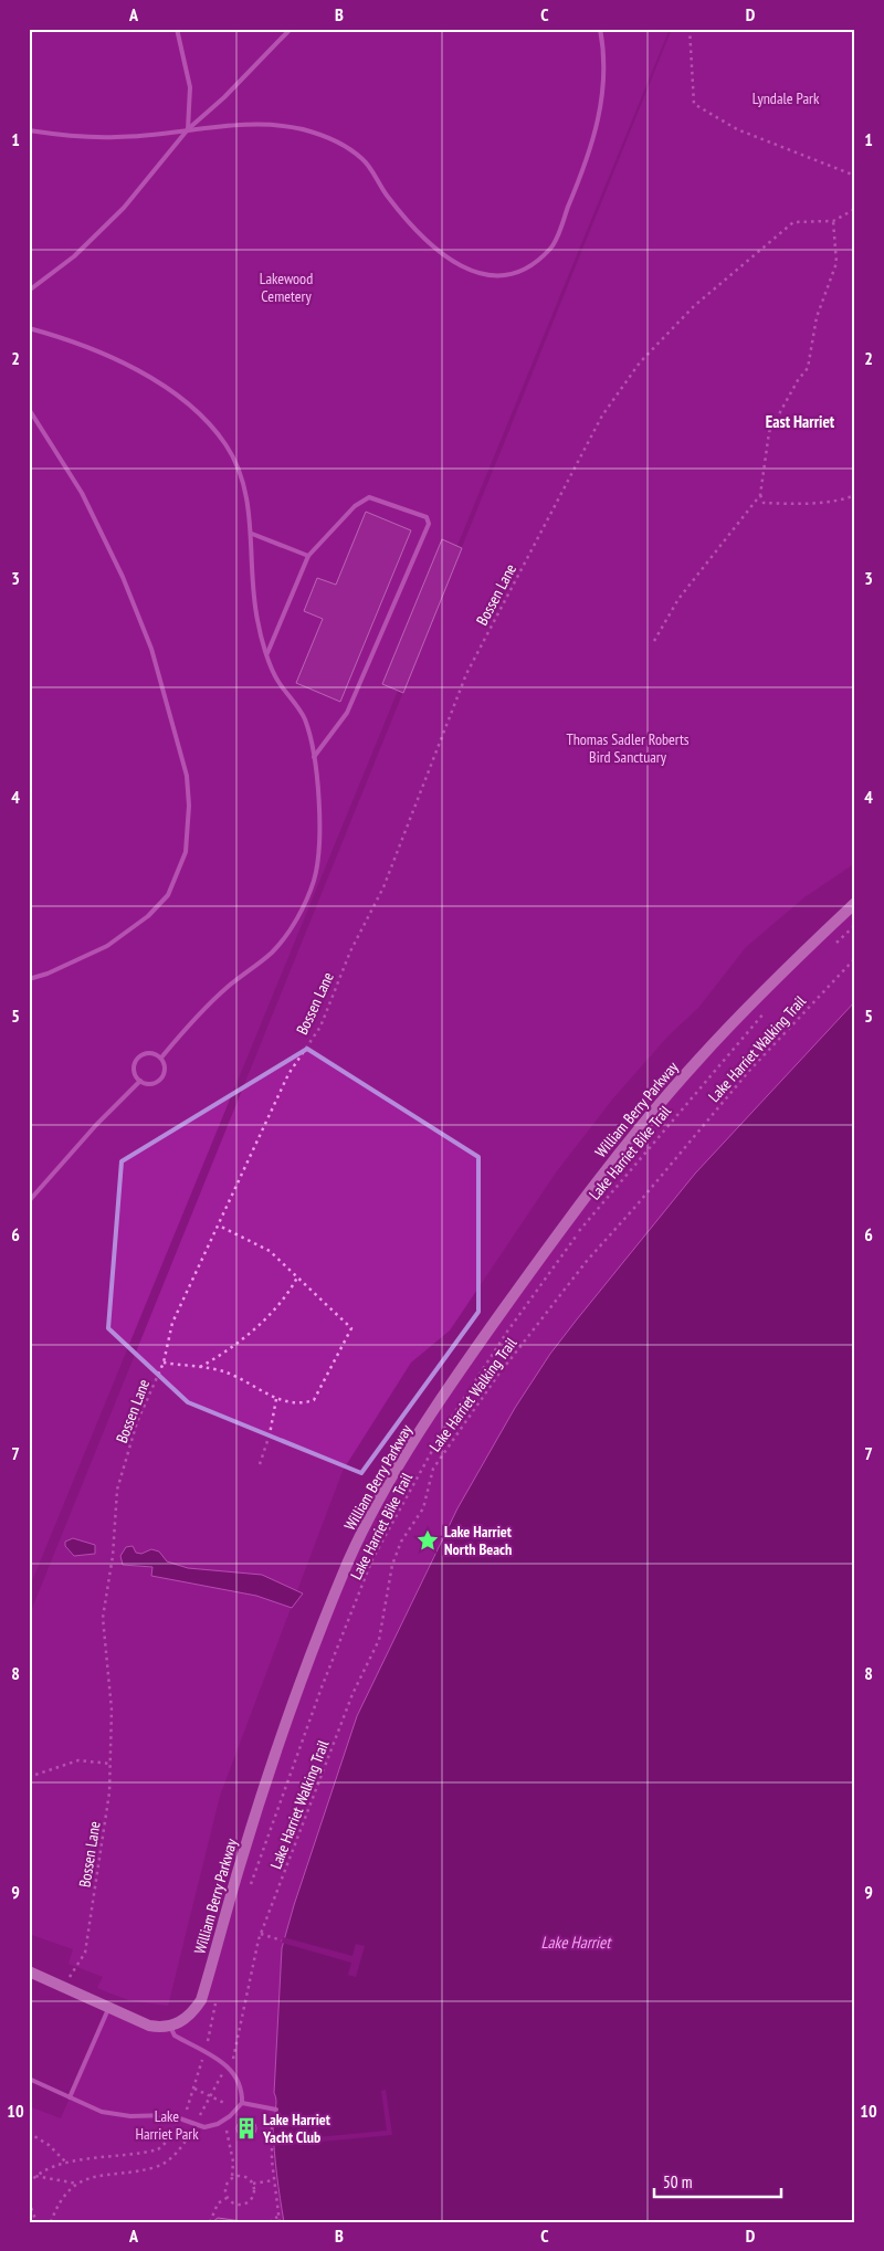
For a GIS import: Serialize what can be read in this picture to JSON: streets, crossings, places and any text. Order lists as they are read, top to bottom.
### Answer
{
  "streets": {
    "street": ["William Berry Parkway"],
    "path": ["Bossen Lane", "Lake Harriet Walking Trail", "Lake Harriet Bike Trail"]
  },
  "districts": ["East Harriet"],
  "water": ["Lake Harriet"],
  "parks": [
    "Lyndale Park",
    "Lakewood Cemetery",
    "Thomas Sadler Roberts Bird Sanctuary",
    "Lake Harriet Park"
  ],
  "places": {
    "place": ["Lake Harriet North Beach"],
    "building": ["Lake Harriet Yacht Club"]
  },
  "scale_bar": "50 m",
  "grid": {
    "columns": [
      "A",
      "B",
      "C",
      "D"
    ],
    "rows": [
      "1",
      "2",
      "3",
      "4",
      "5",
      "6",
      "7",
      "8",
      "9",
      "10"
    ]
  }
}
